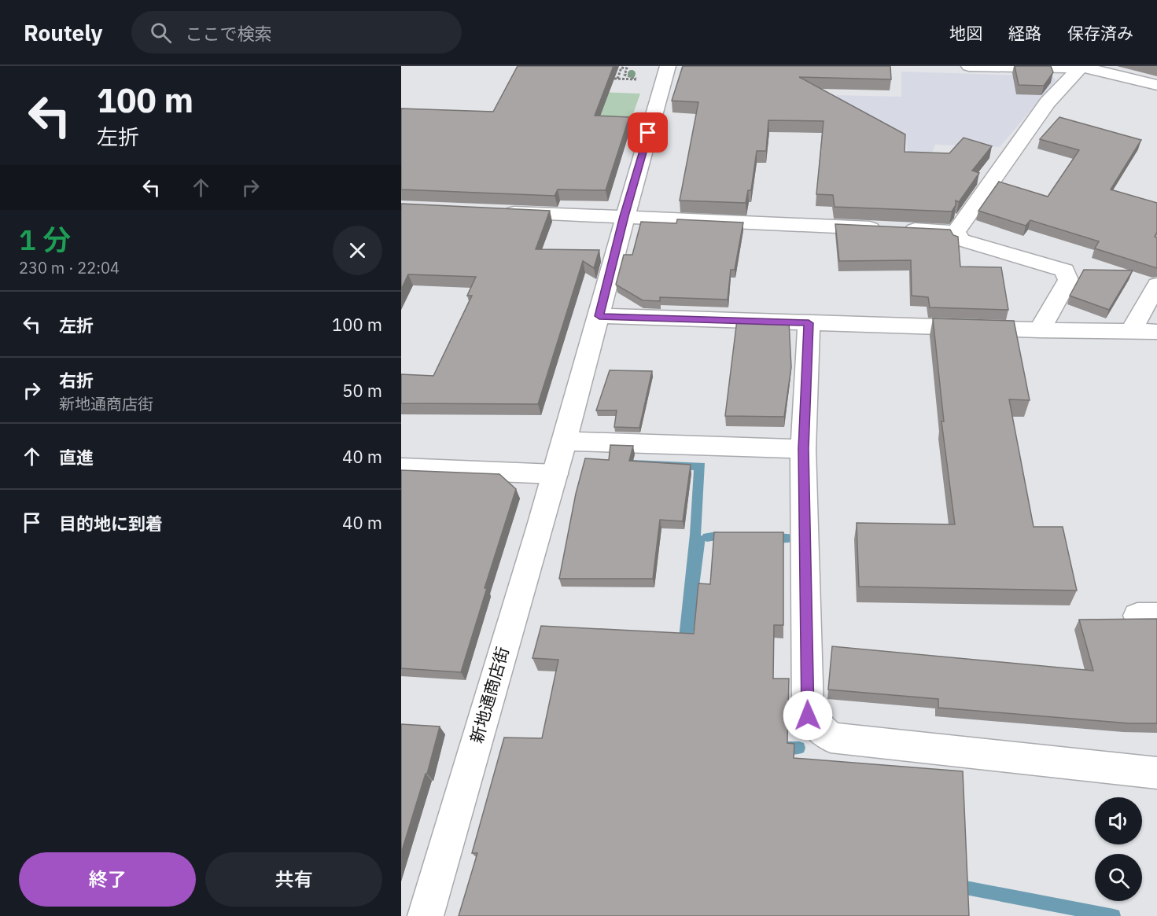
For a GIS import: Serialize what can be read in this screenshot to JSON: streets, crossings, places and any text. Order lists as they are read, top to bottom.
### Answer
{
  "streets": {
    "street": ["新地通商店街"]
  },
  "page": {
    "header": "Routely",
    "search": "ここで検索",
    "nav": ["地図", "経路", "保存済み"],
    "turn": ["100 m", "左折"],
    "heading": ["1 分", "230 m · 22:04"],
    "list": [
      {
        "name": "左折",
        "value": "100 m"
      },
      {
        "name": "右折",
        "note": "新地通商店街",
        "value": "50 m"
      },
      {
        "name": "直進",
        "value": "40 m"
      },
      {
        "name": "目的地に到着",
        "value": "40 m"
      }
    ],
    "buttons": ["終了", "共有"]
  }
}
